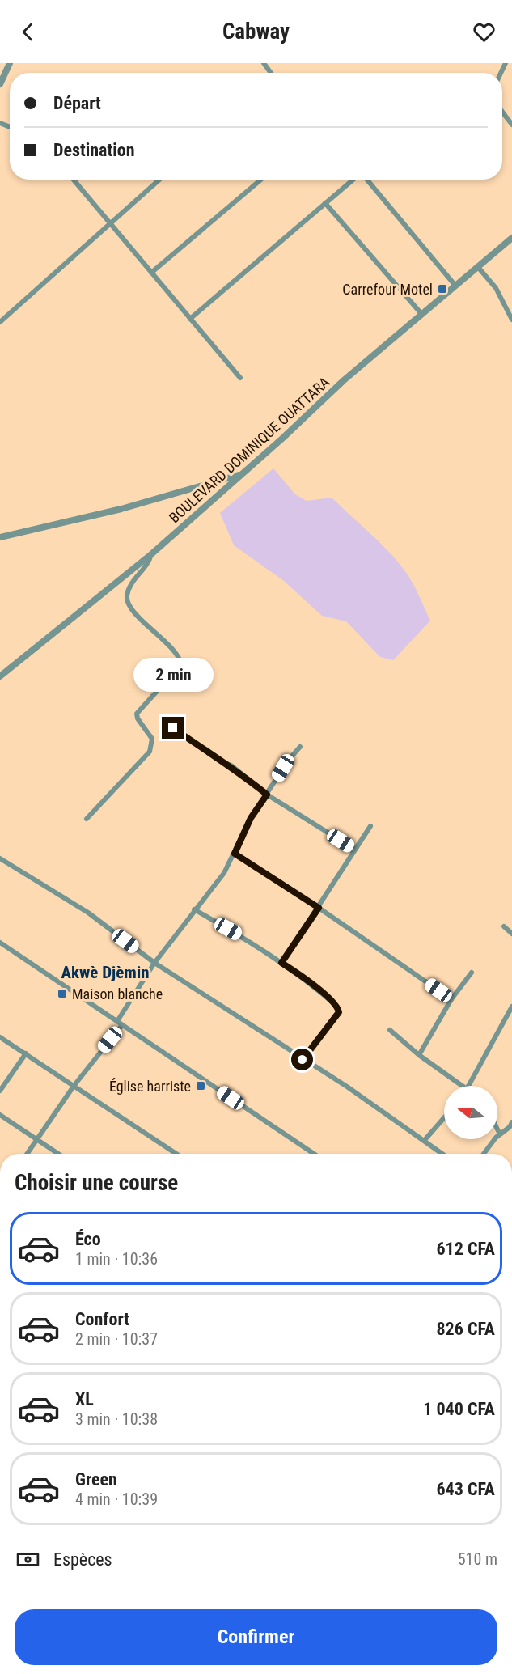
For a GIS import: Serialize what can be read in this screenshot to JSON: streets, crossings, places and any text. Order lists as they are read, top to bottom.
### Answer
{
  "streets": {
    "street": ["BOULEVARD DOMINIQUE OUATTARA"]
  },
  "districts": ["Akwè Djèmin"],
  "places": {
    "transit": ["Carrefour Motel", "Maison blanche", "Église harriste"]
  },
  "north": "left",
  "page": {
    "header": "Cabway",
    "banner": ["Départ", "Destination"],
    "bubble": "2 min",
    "heading": "Choisir une course",
    "list": [
      {
        "name": "Éco",
        "note": "1 min · 10:36",
        "value": "612 CFA"
      },
      {
        "name": "Confort",
        "note": "2 min · 10:37",
        "value": "826 CFA"
      },
      {
        "name": "XL",
        "note": "3 min · 10:38",
        "value": "1 040 CFA"
      },
      {
        "name": "Green",
        "note": "4 min · 10:39",
        "value": "643 CFA"
      }
    ],
    "pay": ["Espèces", "510 m"],
    "buttons": "Confirmer"
  }
}
